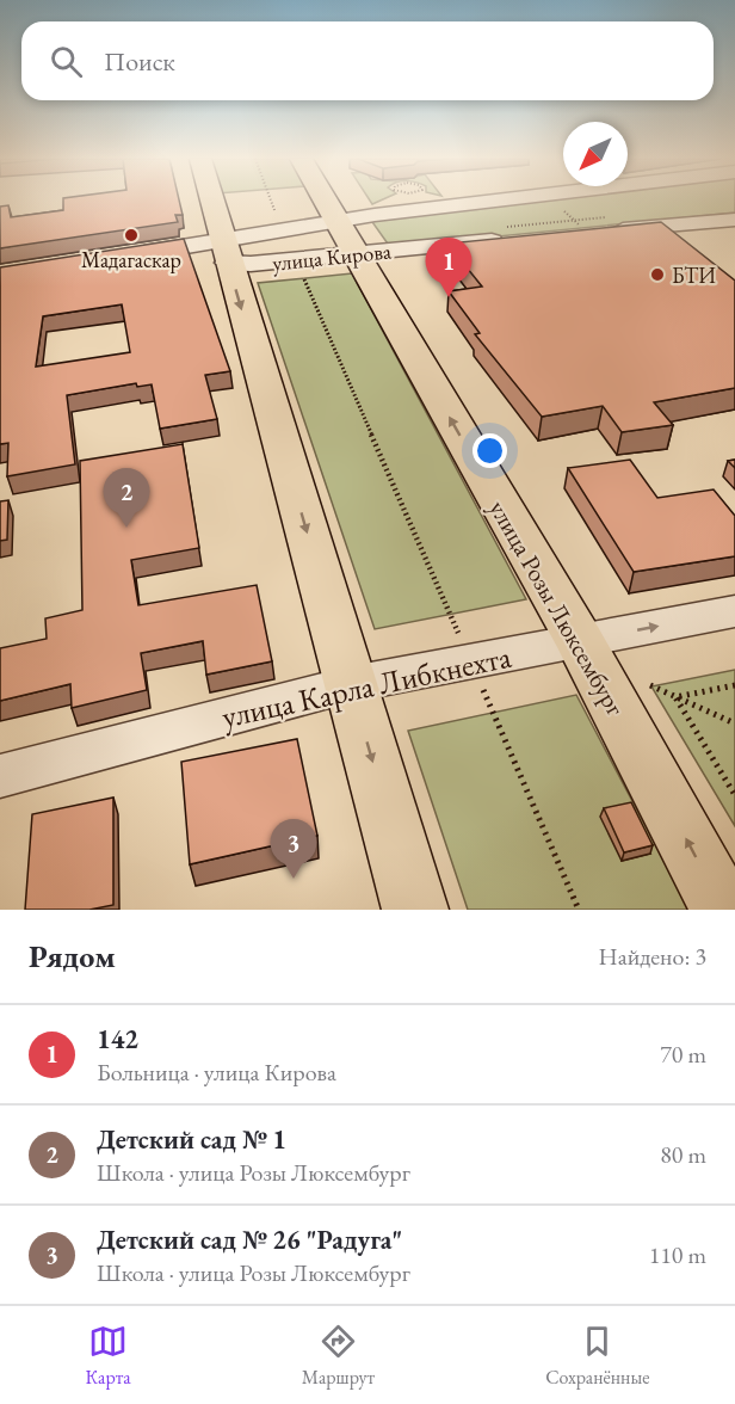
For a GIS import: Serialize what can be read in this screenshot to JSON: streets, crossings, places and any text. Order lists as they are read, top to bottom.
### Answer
{
  "streets": {
    "main road": ["улица Розы Люксембург"],
    "street": ["улица Кирова", "улица Карла Либкнехта"]
  },
  "crossings": [
    ["улица Кирова", "улица Розы Люксембург"],
    ["улица Розы Люксембург", "улица Карла Либкнехта"]
  ],
  "places": ["Мадагаскар", "БТИ"],
  "north": "bottom left",
  "page": {
    "search": "Поиск",
    "pins": ["1", "2", "3"],
    "heading": ["Рядом", "Найдено: 3"],
    "list": [
      {
        "mark": "1",
        "name": "142",
        "note": "Больница · улица Кирова",
        "value": "70 m"
      },
      {
        "mark": "2",
        "name": "Детский сад № 1",
        "note": "Школа · улица Розы Люксембург",
        "value": "80 m"
      },
      {
        "mark": "3",
        "name": "Детский сад № 26 \"Радуга\"",
        "note": "Школа · улица Розы Люксембург",
        "value": "110 m"
      }
    ],
    "nav": ["Карта", "Маршрут", "Сохранённые"]
  }
}
